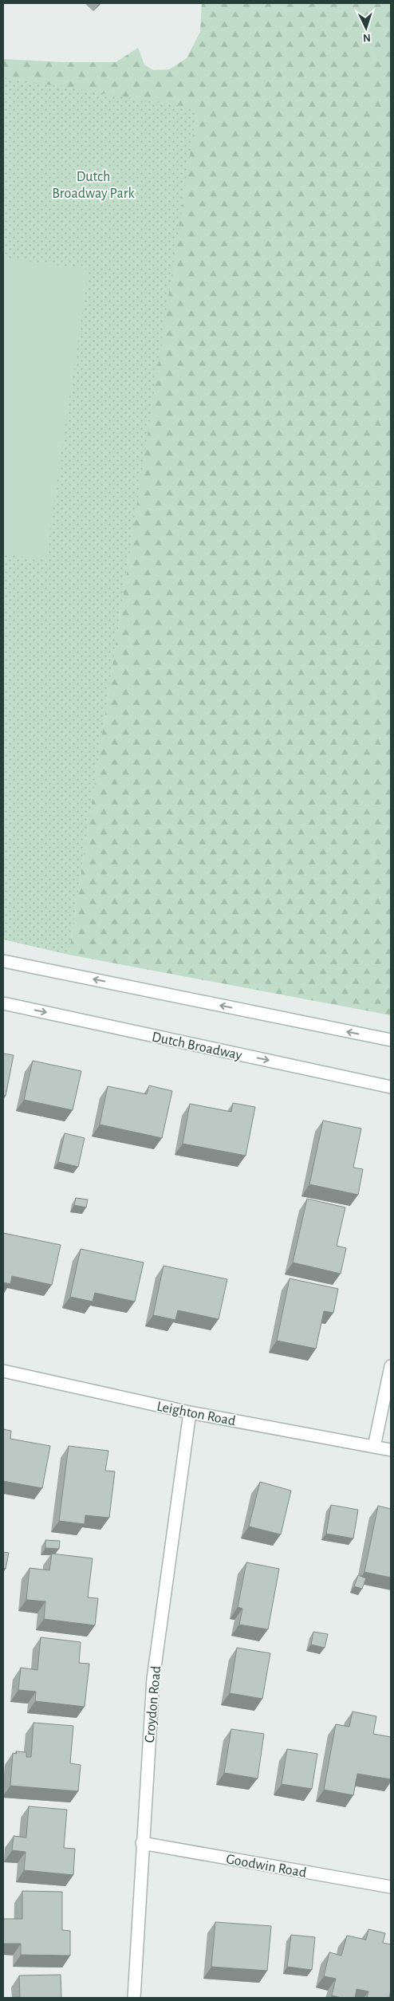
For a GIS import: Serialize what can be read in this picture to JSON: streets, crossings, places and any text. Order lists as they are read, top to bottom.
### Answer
{
  "streets": {
    "street": [
      "Dutch Broadway",
      "Leighton Road",
      "Croydon Road",
      "Goodwin Road"
    ]
  },
  "crossings": [
    ["Leighton Road", "Croydon Road"],
    ["Croydon Road", "Goodwin Road"]
  ],
  "parks": ["Dutch Broadway Park"],
  "north": "bottom"
}
